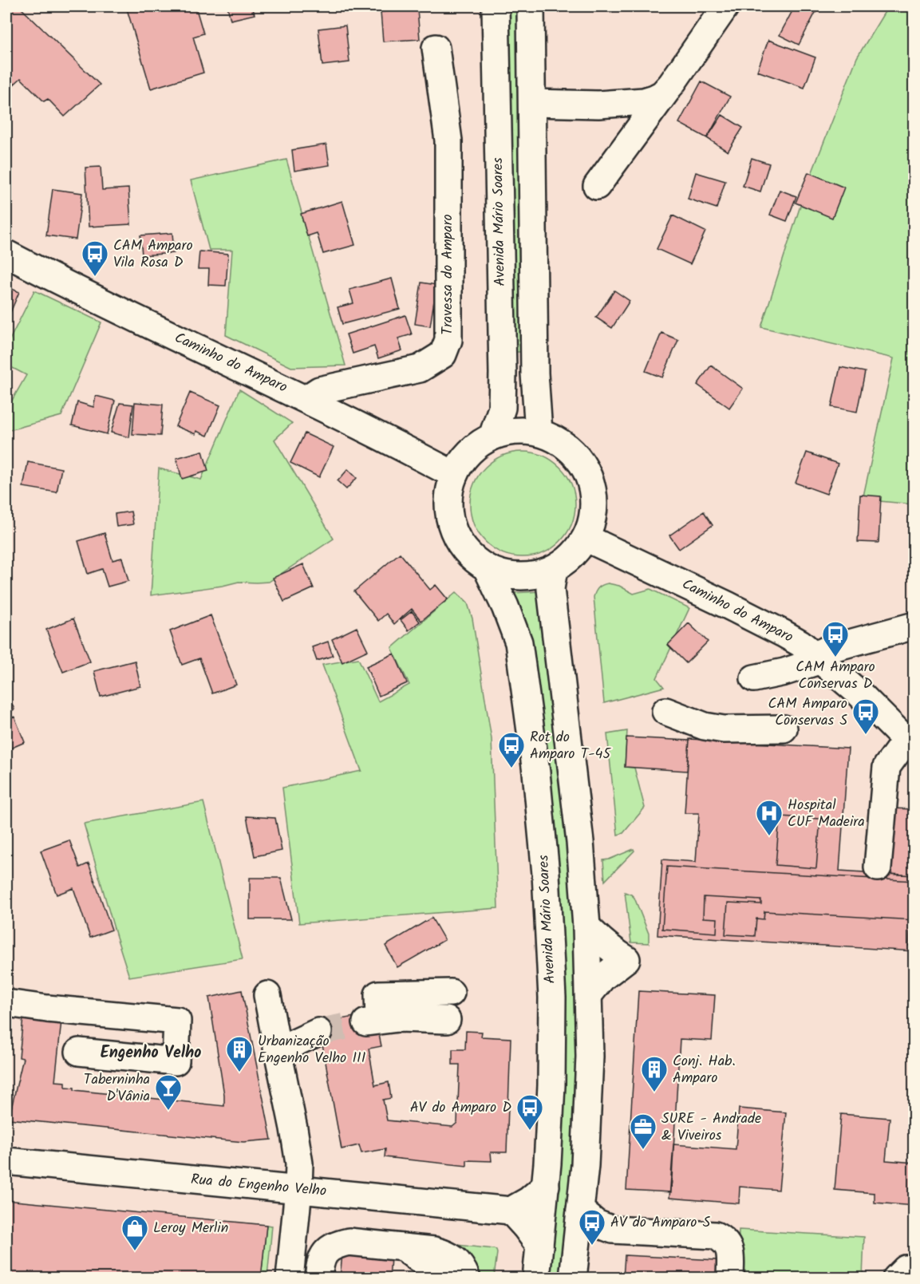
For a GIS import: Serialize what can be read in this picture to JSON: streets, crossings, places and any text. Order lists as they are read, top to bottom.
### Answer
{
  "streets": {
    "main road": [
      "Avenida Mário Soares",
      "Travessa do Amparo",
      "Caminho do Amparo",
      "Rua do Engenho Velho"
    ]
  },
  "crossings": [
    ["Avenida Mário Soares", "Caminho do Amparo"],
    ["Travessa do Amparo", "Caminho do Amparo"]
  ],
  "districts": ["Engenho Velho"],
  "places": {
    "bus stop": [
      "CAM Amparo Vila Rosa D",
      "CAM Amparo Conservas D",
      "CAM Amparo Conservas S",
      "Rot do Amparo T-45",
      "AV do Amparo D",
      "AV do Amparo S"
    ],
    "hospital": ["Hospital CUF Madeira"],
    "building": ["Urbanização Engenho Velho III", "Conj. Hab. Amparo"],
    "bar": ["Taberninha D'Vânia"],
    "office": ["SURE - Andrade & Viveiros"],
    "shop": ["Leroy Merlin"]
  }
}
